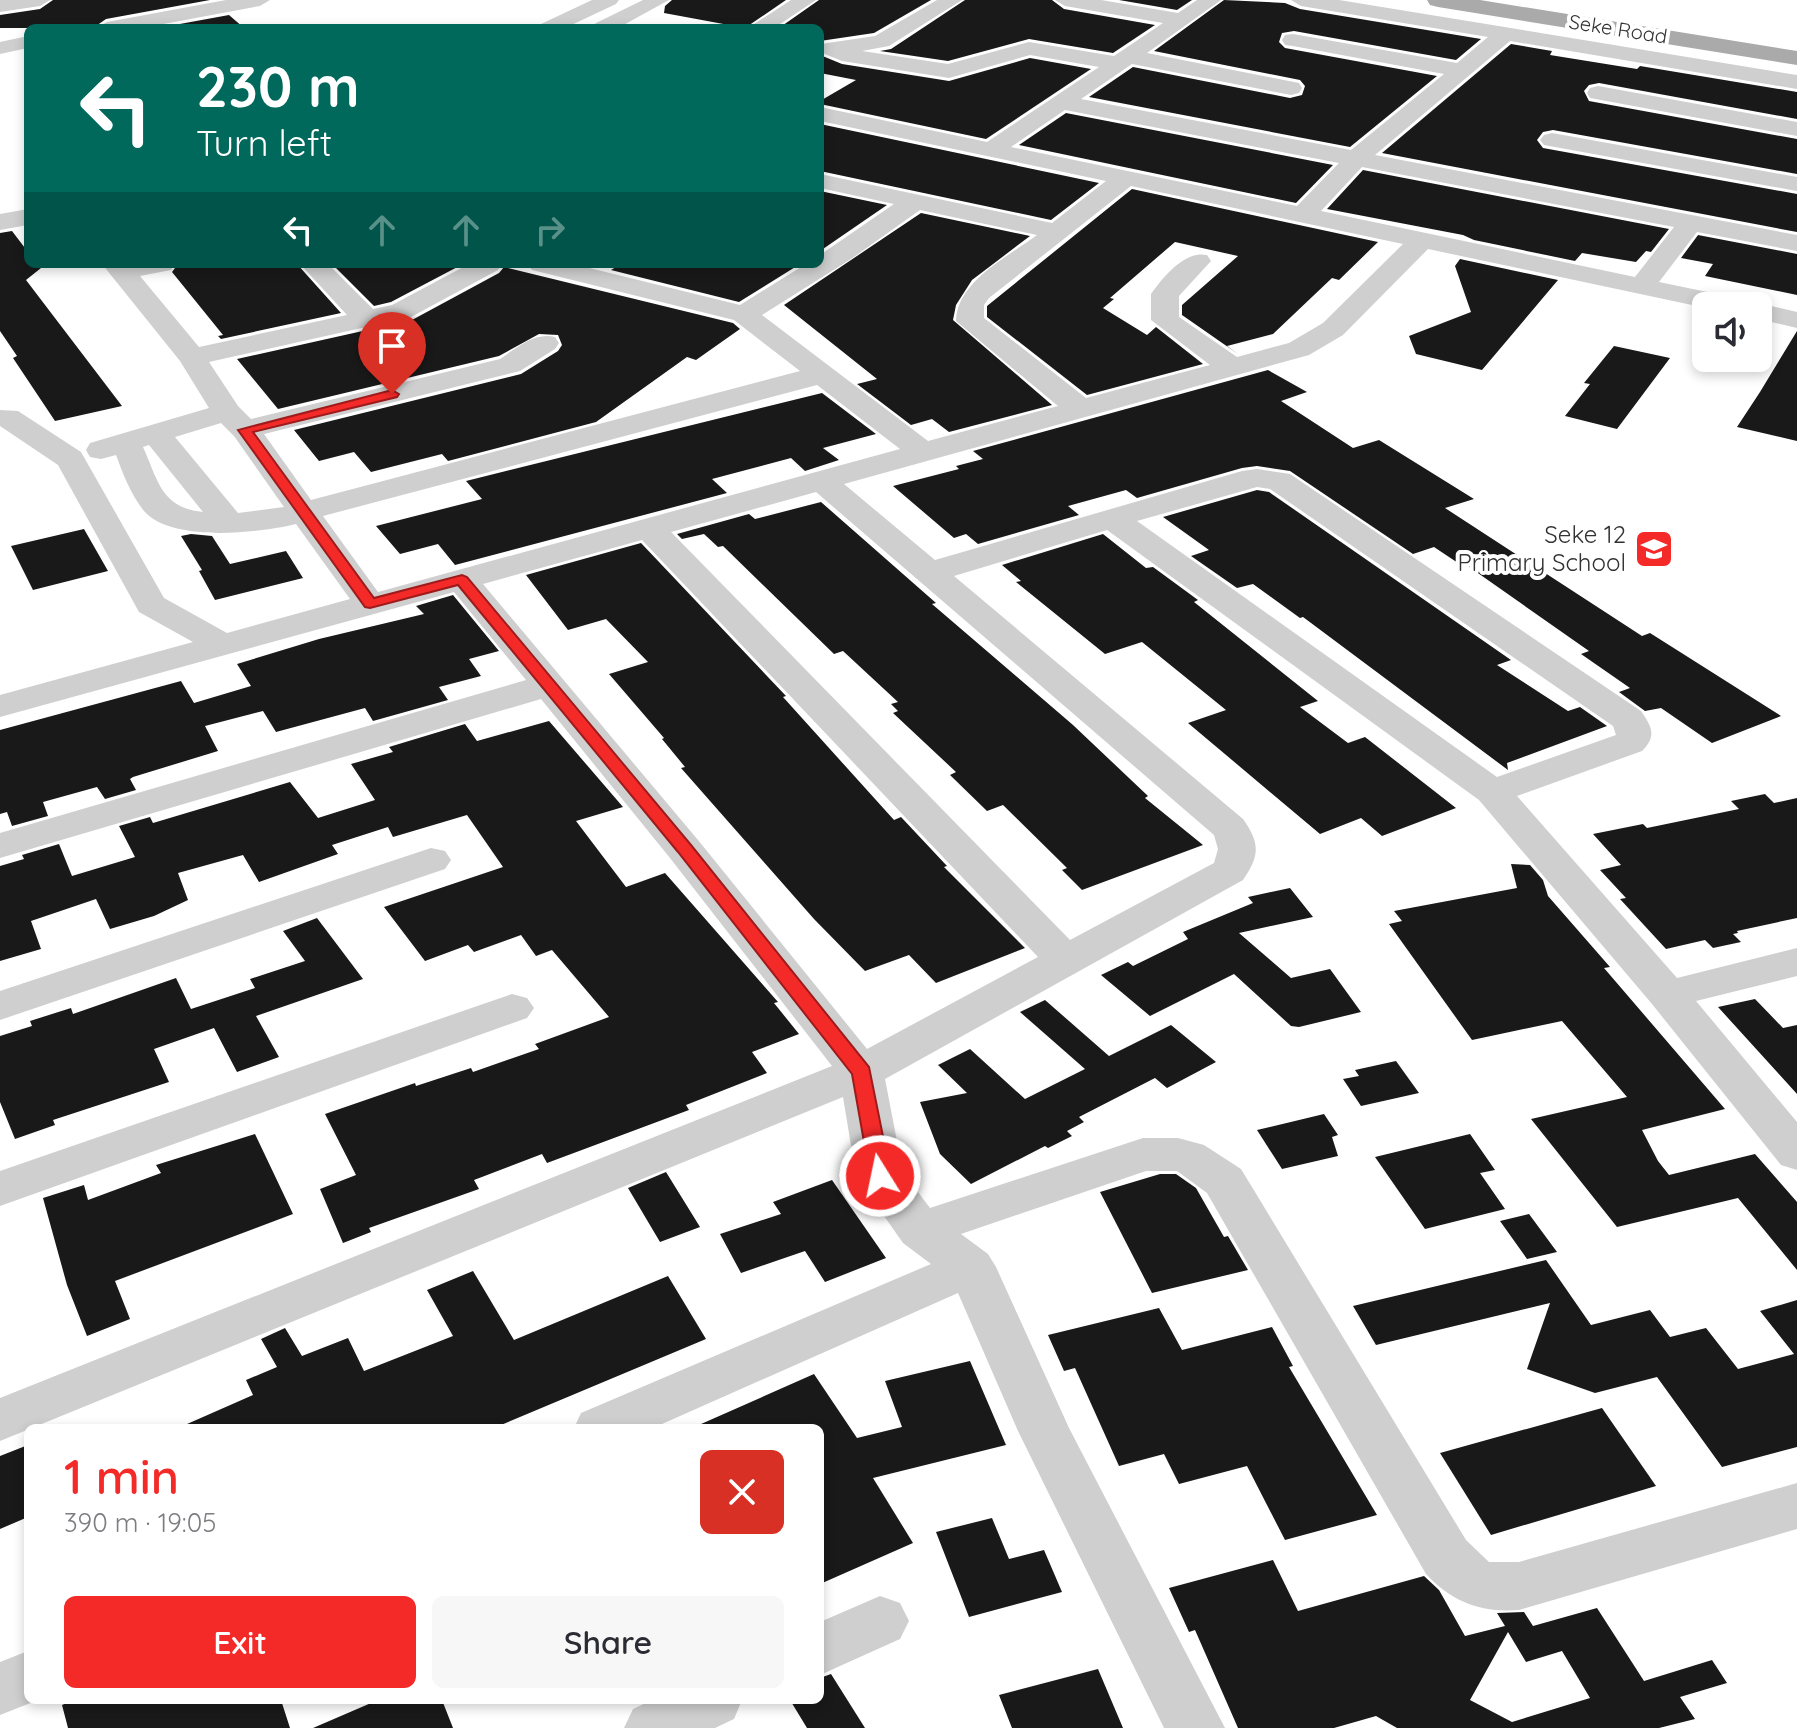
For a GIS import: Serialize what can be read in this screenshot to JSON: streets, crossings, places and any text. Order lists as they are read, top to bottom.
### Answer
{
  "streets": {
    "main road": ["Seke Road"]
  },
  "places": {
    "school or university": ["Seke 12 Primary School"]
  },
  "page": {
    "turn": ["230 m", "Turn left"],
    "heading": ["1 min", "390 m · 19:05"],
    "buttons": ["Exit", "Share"]
  }
}
